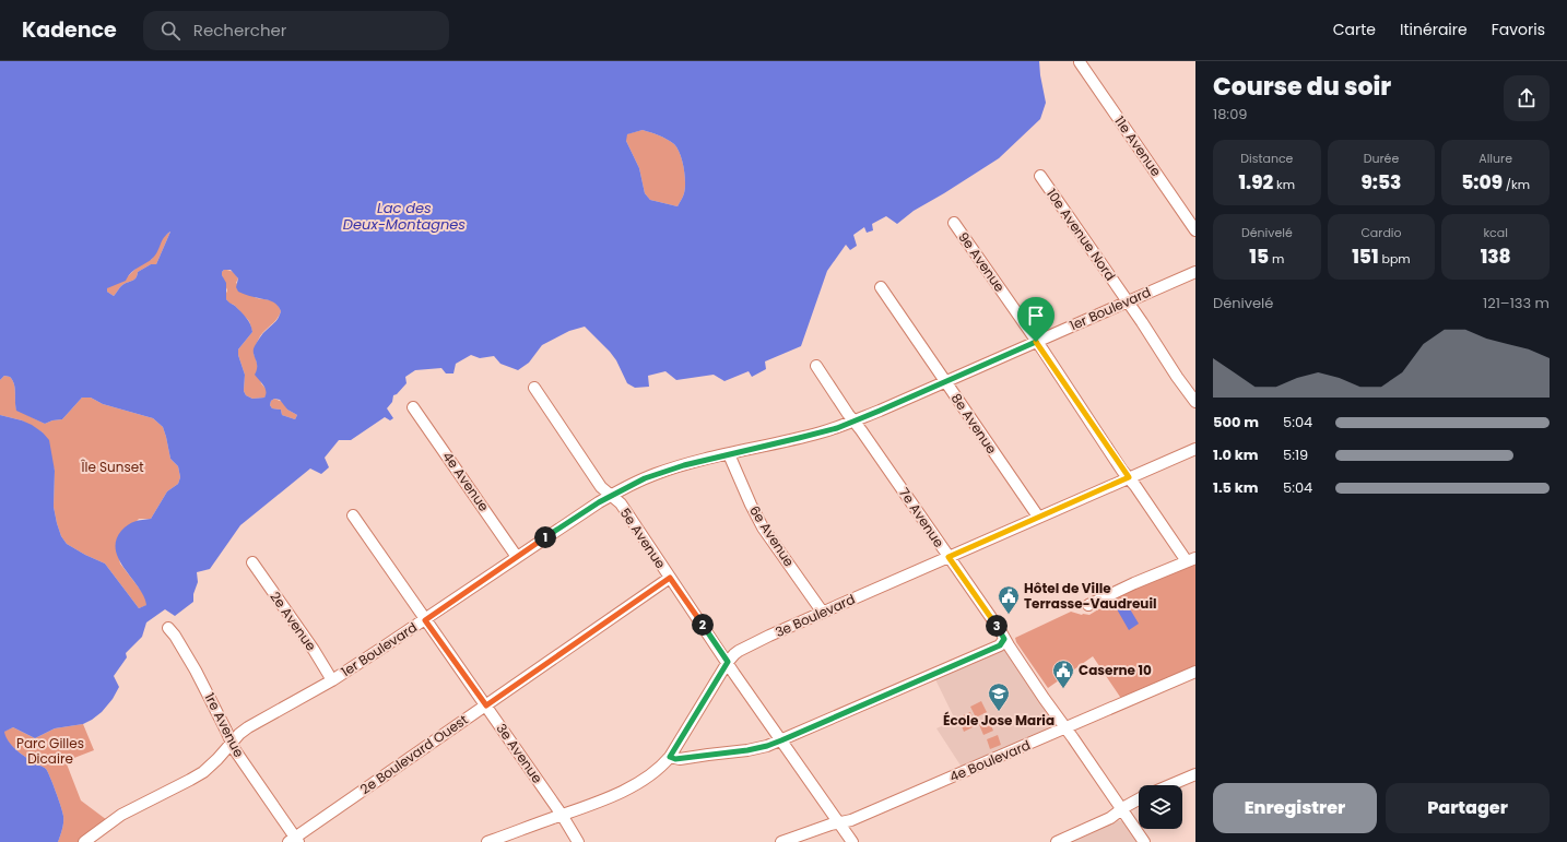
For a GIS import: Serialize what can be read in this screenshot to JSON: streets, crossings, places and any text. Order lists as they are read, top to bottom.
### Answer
{
  "streets": {
    "street": [
      "11e Avenue",
      "10e Avenue Nord",
      "9e Avenue",
      "1er Boulevard",
      "8e Avenue",
      "4e Avenue",
      "7e Avenue",
      "6e Avenue",
      "5e Avenue",
      "3e Boulevard",
      "2e Avenue",
      "1re Avenue",
      "3e Avenue",
      "2e Boulevard Ouest",
      "4e Boulevard"
    ]
  },
  "crossings": [
    ["10e Avenue Nord", "1er Boulevard"],
    ["9e Avenue", "1er Boulevard"],
    ["9e Avenue", "3e Boulevard"],
    ["1er Boulevard", "8e Avenue"],
    ["1er Boulevard", "4e Avenue"],
    ["1er Boulevard", "7e Avenue"],
    ["1er Boulevard", "6e Avenue"],
    ["1er Boulevard", "5e Avenue"],
    ["1er Boulevard", "2e Avenue"],
    ["1er Boulevard", "1re Avenue"],
    ["1er Boulevard", "3e Avenue"],
    ["8e Avenue", "3e Boulevard"],
    ["7e Avenue", "3e Boulevard"],
    ["7e Avenue", "4e Boulevard"],
    ["6e Avenue", "3e Boulevard"],
    ["5e Avenue", "3e Boulevard"],
    ["5e Avenue", "2e Boulevard Ouest"],
    ["5e Avenue", "4e Boulevard"],
    ["3e Boulevard", "3e Avenue"],
    ["1re Avenue", "2e Boulevard Ouest"],
    ["3e Avenue", "2e Boulevard Ouest"]
  ],
  "water": ["Lac des Deux-Montagnes"],
  "parks": ["Île Sunset", "Parc Gilles Dicaire"],
  "places": {
    "public building": ["Hôtel de Ville Terrasse-Vaudreuil", "Caserne 10"],
    "school or university": ["École Jose Maria"]
  },
  "page": {
    "header": "Kadence",
    "search": "Rechercher",
    "nav": ["Carte", "Itinéraire", "Favoris"],
    "heading": ["Course du soir", "18:09"],
    "stats": [
      ["Distance", "1.92 km"],
      ["Durée", "9:53"],
      ["Allure", "5:09 /km"],
      ["Dénivelé", "15 m"],
      ["Cardio", "151 bpm"],
      ["kcal", "138"]
    ],
    "chart": ["Dénivelé", "121–133 m"],
    "list": [
      {
        "name": "500 m",
        "note": "5:04"
      },
      {
        "name": "1.0 km",
        "note": "5:19"
      },
      {
        "name": "1.5 km",
        "note": "5:04"
      }
    ],
    "pins": ["1", "2", "3"],
    "buttons": ["Enregistrer", "Partager"]
  }
}
